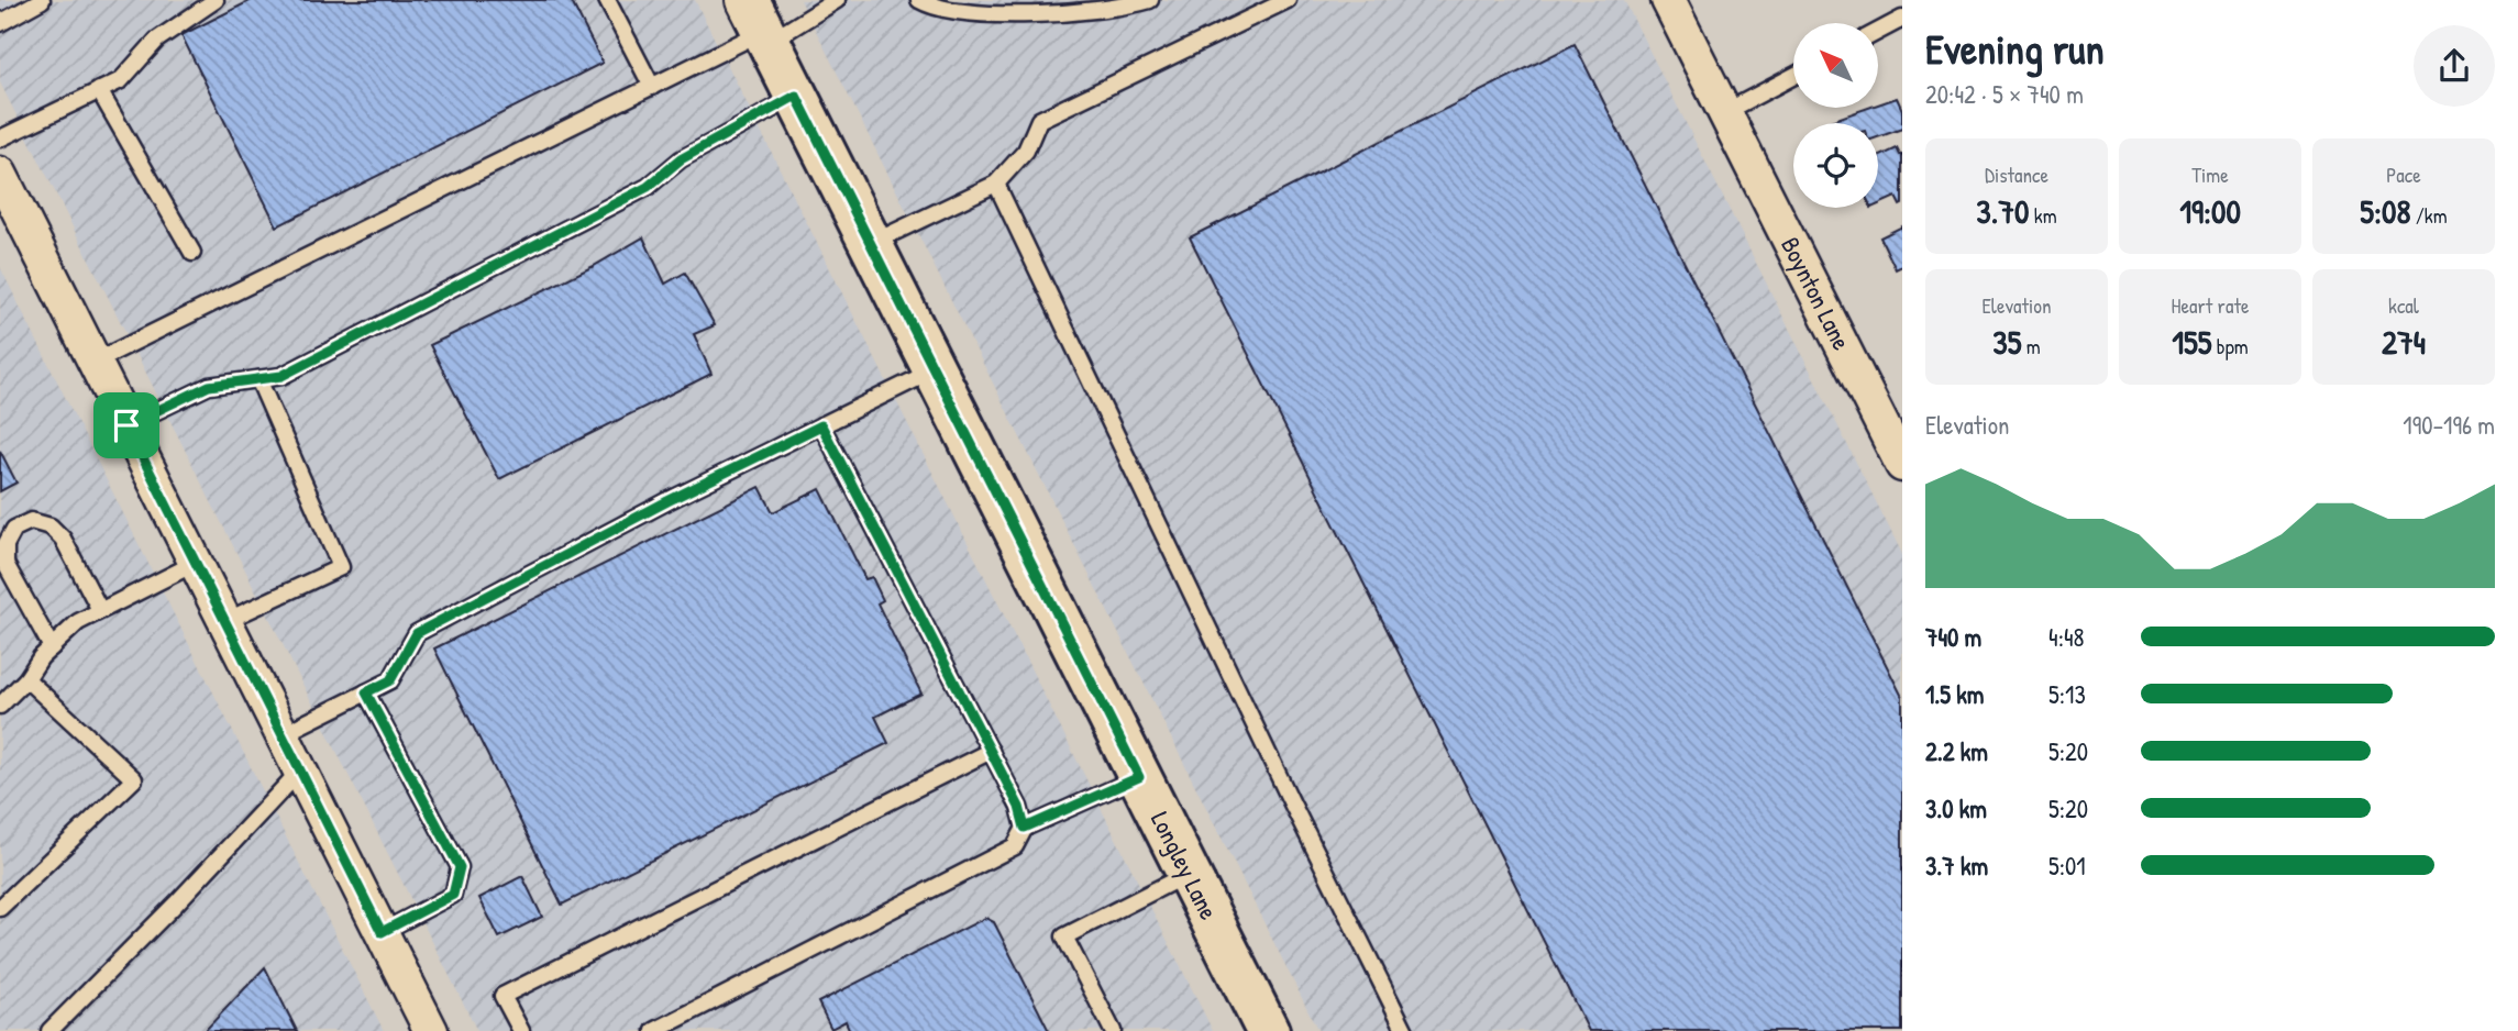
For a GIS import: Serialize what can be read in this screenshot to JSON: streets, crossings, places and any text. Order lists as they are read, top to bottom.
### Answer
{
  "streets": {
    "main road": ["Longley Lane"],
    "street": ["Boynton Lane"]
  },
  "north": "top left",
  "page": {
    "heading": ["Evening run", "20:42 · 5 × 740 m"],
    "stats": [
      ["Distance", "3.70 km"],
      ["Time", "19:00"],
      ["Pace", "5:08 /km"],
      ["Elevation", "35 m"],
      ["Heart rate", "155 bpm"],
      ["kcal", "274"]
    ],
    "chart": ["Elevation", "190–196 m"],
    "list": [
      {
        "name": "740 m",
        "note": "4:48"
      },
      {
        "name": "1.5 km",
        "note": "5:13"
      },
      {
        "name": "2.2 km",
        "note": "5:20"
      },
      {
        "name": "3.0 km",
        "note": "5:20"
      },
      {
        "name": "3.7 km",
        "note": "5:01"
      }
    ]
  }
}
